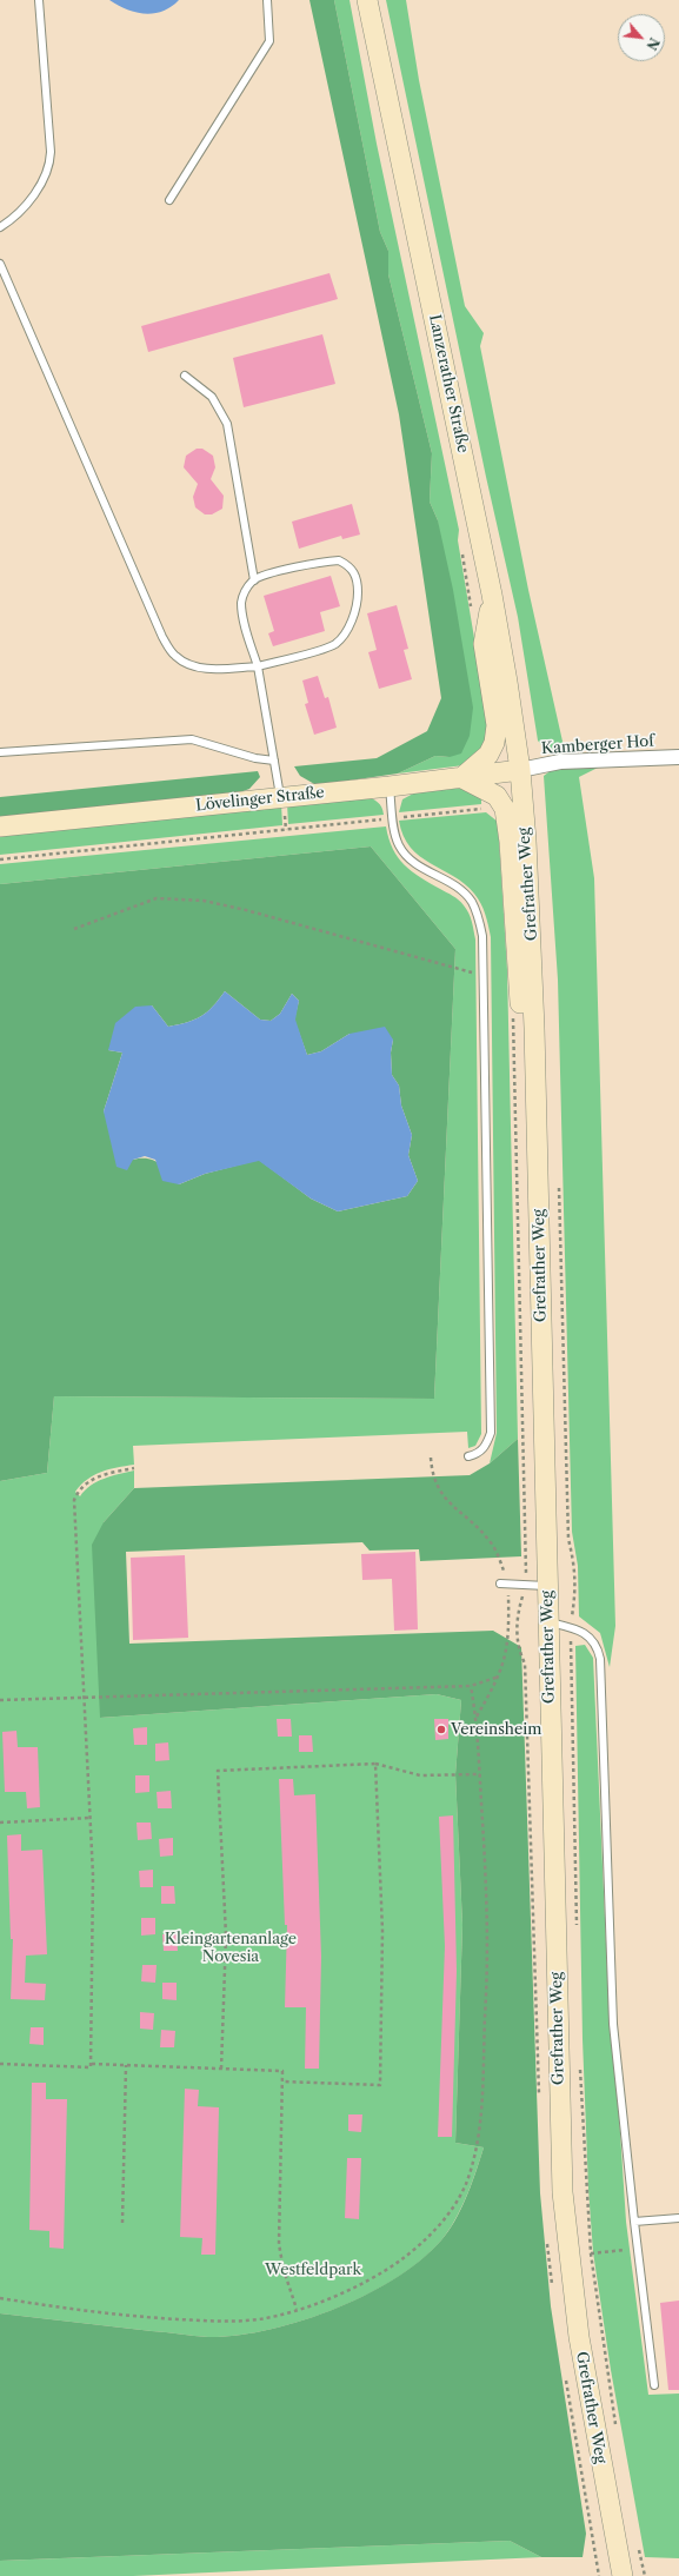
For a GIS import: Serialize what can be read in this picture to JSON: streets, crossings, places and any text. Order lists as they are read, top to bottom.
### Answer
{
  "streets": {
    "main road": ["Lanzerather Straße", "Lövelinger Straße", "Grefrather Weg"],
    "street": ["Kamberger Hof"]
  },
  "crossings": [
    ["Lanzerather Straße", "Kamberger Hof"],
    ["Lanzerather Straße", "Lövelinger Straße"],
    ["Lanzerather Straße", "Grefrather Weg"],
    ["Kamberger Hof", "Lövelinger Straße"],
    ["Kamberger Hof", "Grefrather Weg"],
    ["Lövelinger Straße", "Grefrather Weg"]
  ],
  "parks": ["Kleingartenanlage Novesia", "Westfeldpark"],
  "places": ["Vereinsheim"],
  "north": "bottom right"
}
